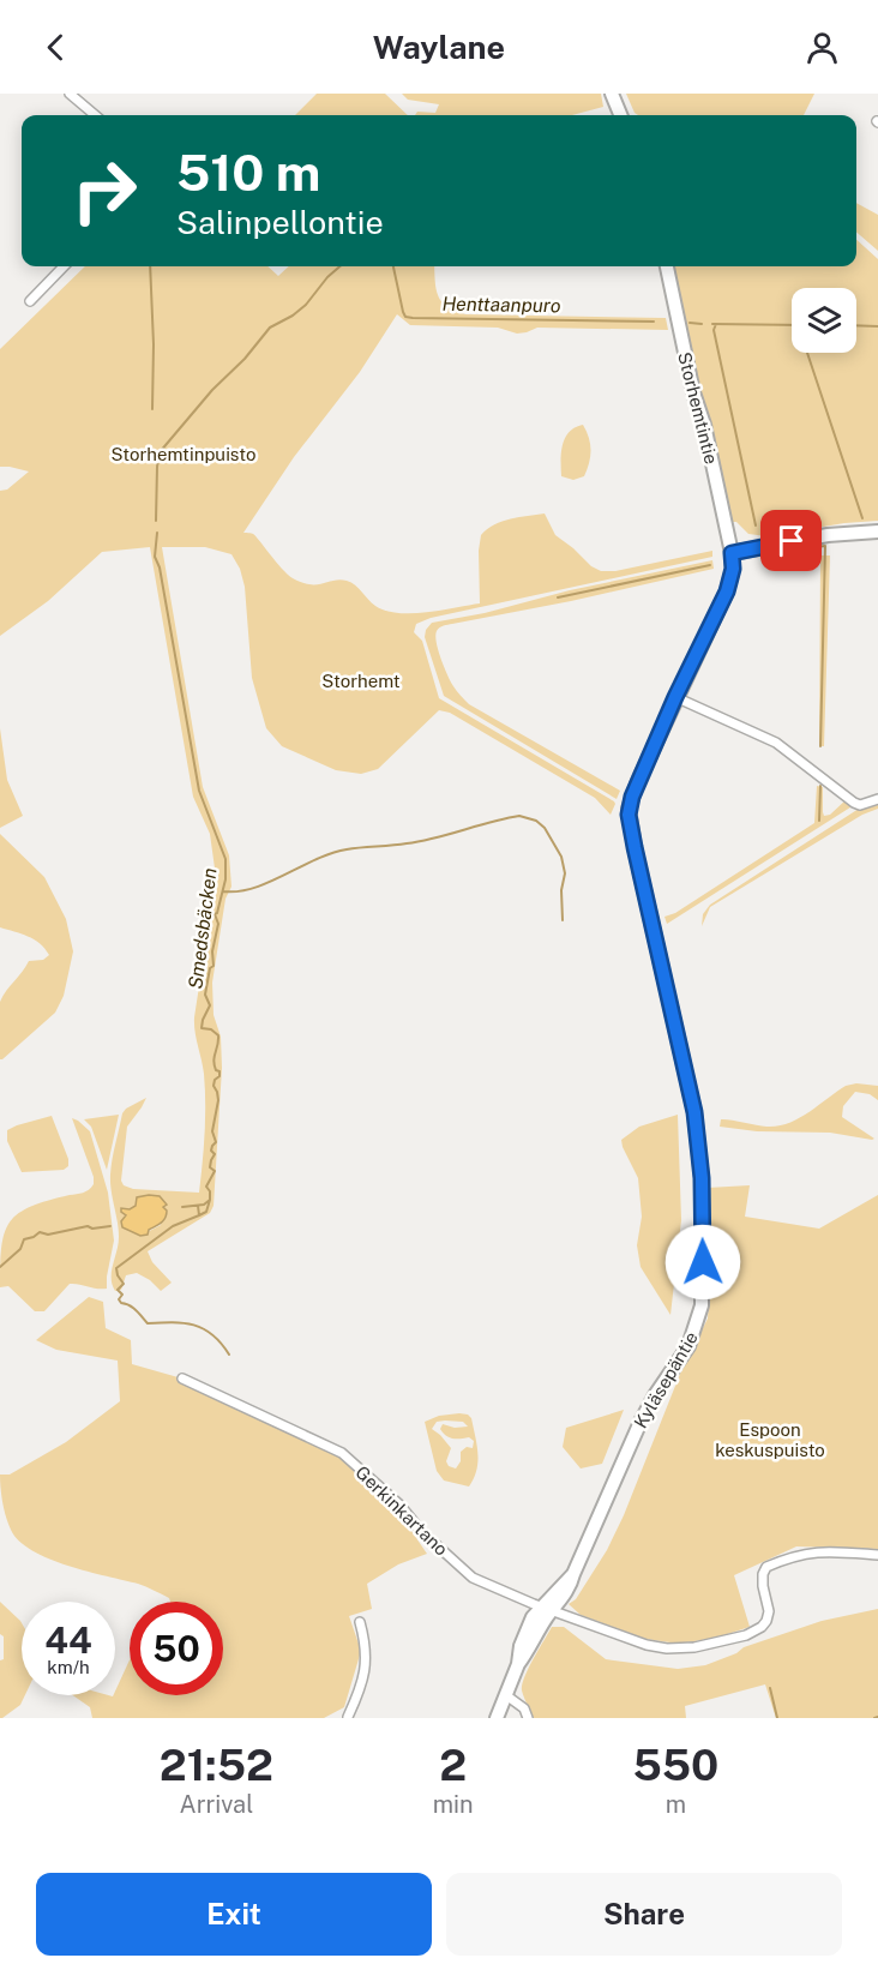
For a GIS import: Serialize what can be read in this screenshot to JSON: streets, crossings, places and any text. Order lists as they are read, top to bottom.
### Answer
{
  "streets": {
    "main road": ["Storhemtintie", "Kyläsepäntie"],
    "street": ["Gerkinkartano"]
  },
  "crossings": [
    ["Storhemtintie", "Kyläsepäntie"],
    ["Kyläsepäntie", "Gerkinkartano"]
  ],
  "water": ["Henttaanpuro", "Smedsbäcken"],
  "parks": ["Storhemtinpuisto", "Storhemt", "Espoon keskuspuisto"],
  "page": {
    "header": "Waylane",
    "turn": ["510 m", "Salinpellontie"],
    "speed": "44 km/h",
    "limit": "50",
    "eta": [
      "21:52",
      "Arrival",
      "2",
      "min",
      "550",
      "m"
    ],
    "buttons": ["Exit", "Share"]
  }
}
